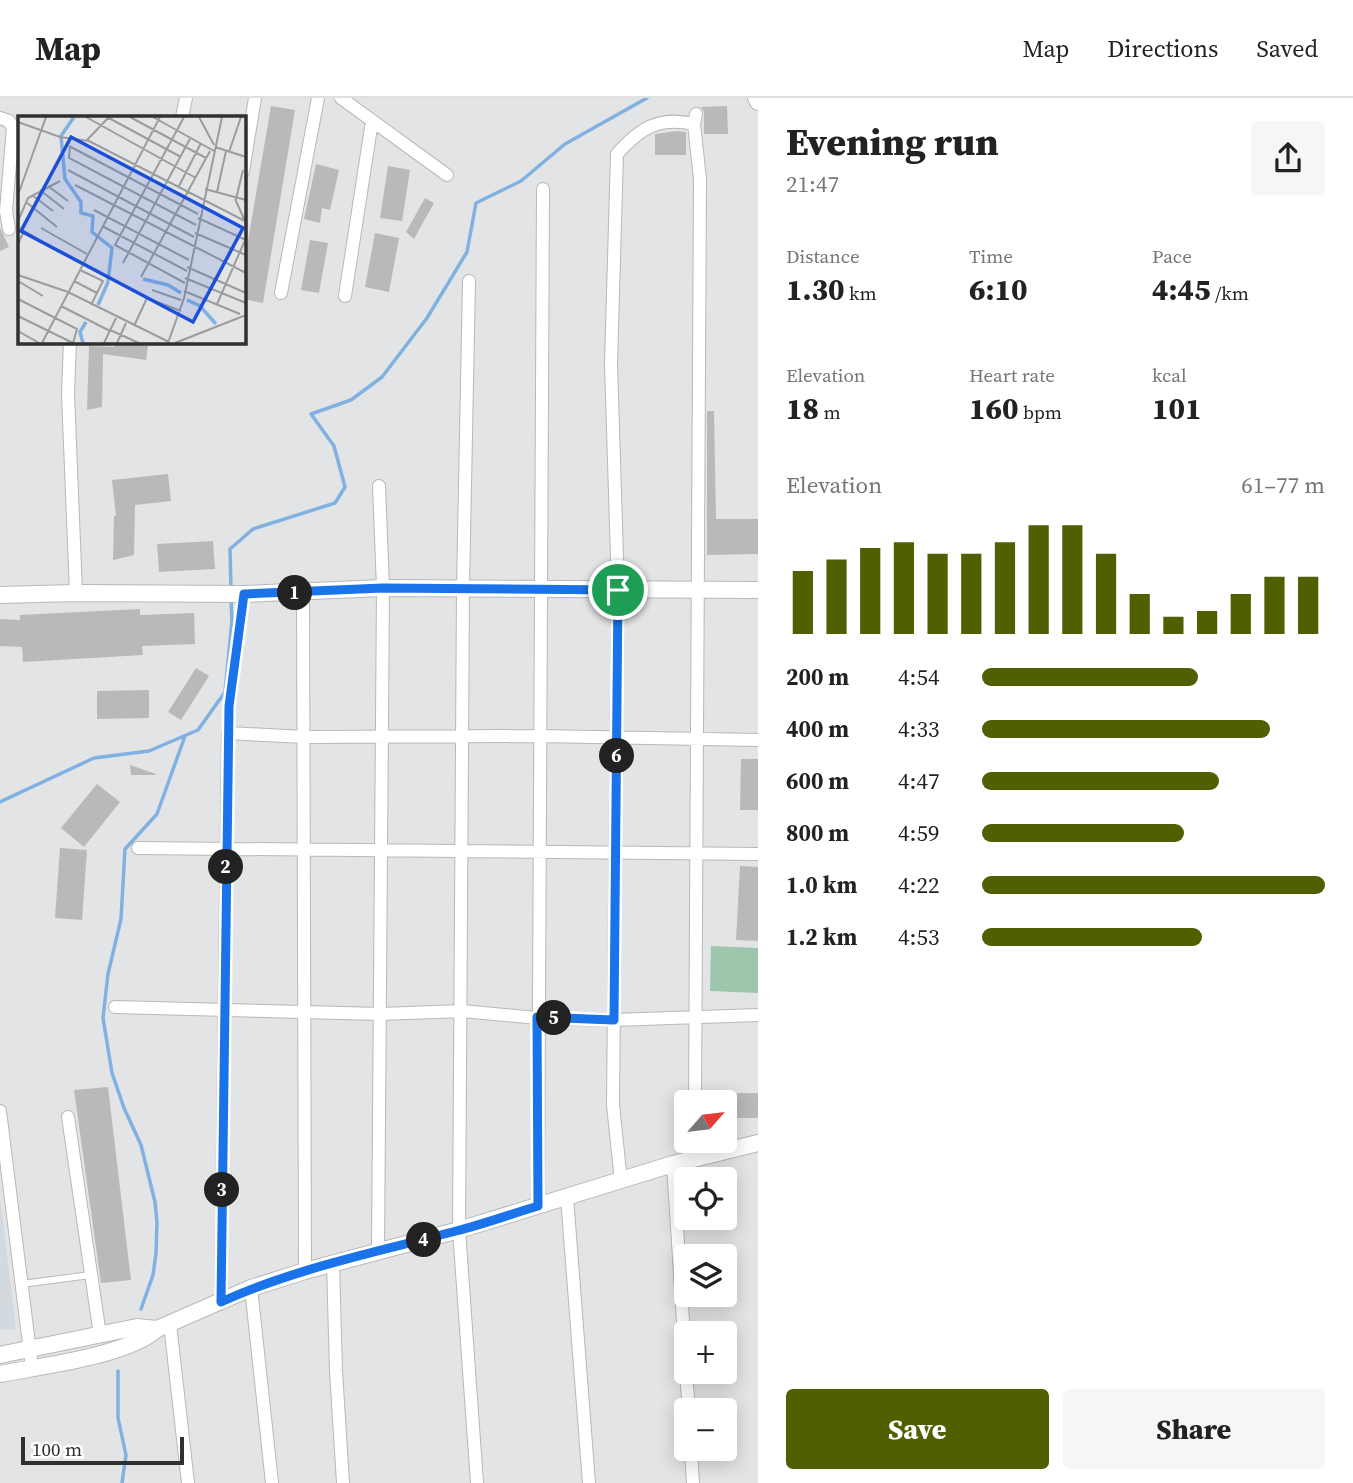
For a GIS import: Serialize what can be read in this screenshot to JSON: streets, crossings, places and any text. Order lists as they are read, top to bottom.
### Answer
{
  "scale_bar": "100 m",
  "north": "top right",
  "page": {
    "header": "Map",
    "nav": ["Map", "Directions", "Saved"],
    "heading": ["Evening run", "21:47"],
    "stats": [
      ["Distance", "1.30 km"],
      ["Time", "6:10"],
      ["Pace", "4:45 /km"],
      ["Elevation", "18 m"],
      ["Heart rate", "160 bpm"],
      ["kcal", "101"]
    ],
    "chart": ["Elevation", "61–77 m"],
    "pins": [
      "1",
      "6",
      "2",
      "5",
      "3",
      "4"
    ],
    "list": [
      {
        "name": "200 m",
        "note": "4:54"
      },
      {
        "name": "400 m",
        "note": "4:33"
      },
      {
        "name": "600 m",
        "note": "4:47"
      },
      {
        "name": "800 m",
        "note": "4:59"
      },
      {
        "name": "1.0 km",
        "note": "4:22"
      },
      {
        "name": "1.2 km",
        "note": "4:53"
      }
    ],
    "map_buttons": ["+", "−"],
    "buttons": ["Save", "Share"],
    "scale": "100 m"
  }
}
